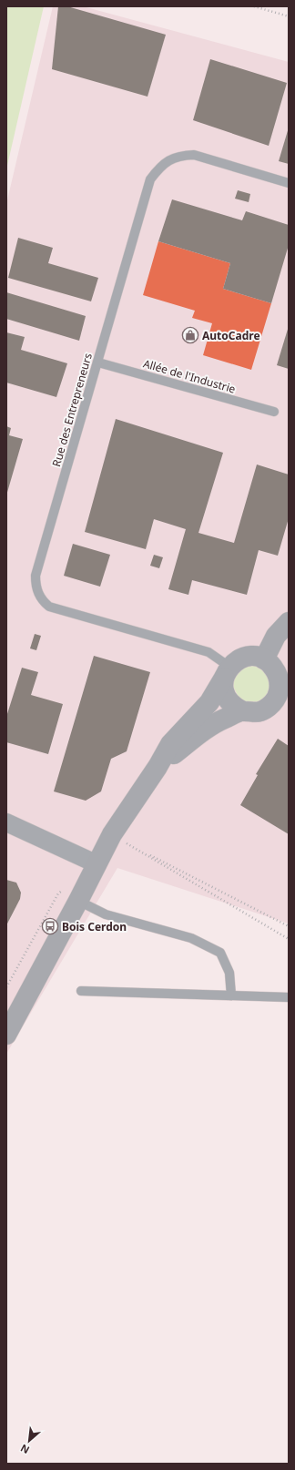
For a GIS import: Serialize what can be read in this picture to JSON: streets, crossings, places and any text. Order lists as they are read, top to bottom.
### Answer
{
  "streets": {
    "lane": ["Allée de l'Industrie", "Rue des Entrepreneurs"]
  },
  "crossings": [
    ["Allée de l'Industrie", "Rue des Entrepreneurs"]
  ],
  "places": {
    "shop": ["AutoCadre"],
    "bus stop": ["Bois Cerdon"]
  },
  "north": "bottom left"
}
